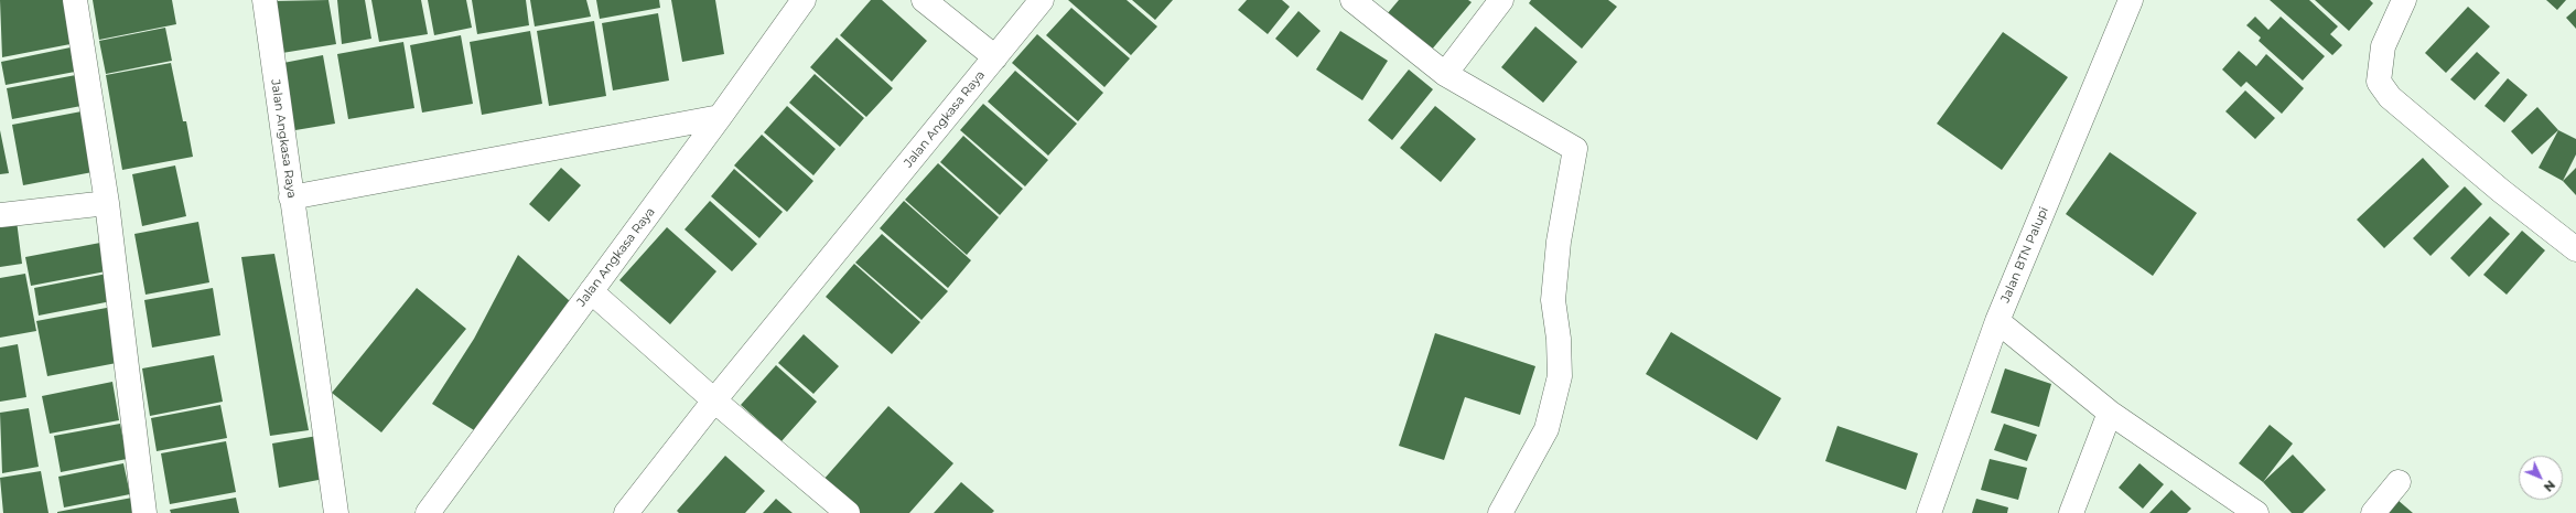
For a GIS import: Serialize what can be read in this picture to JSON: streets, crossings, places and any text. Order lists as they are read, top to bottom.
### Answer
{
  "streets": {
    "street": ["Jalan Angkasa Raya", "Jalan BTN Palupi"]
  },
  "north": "bottom right"
}
